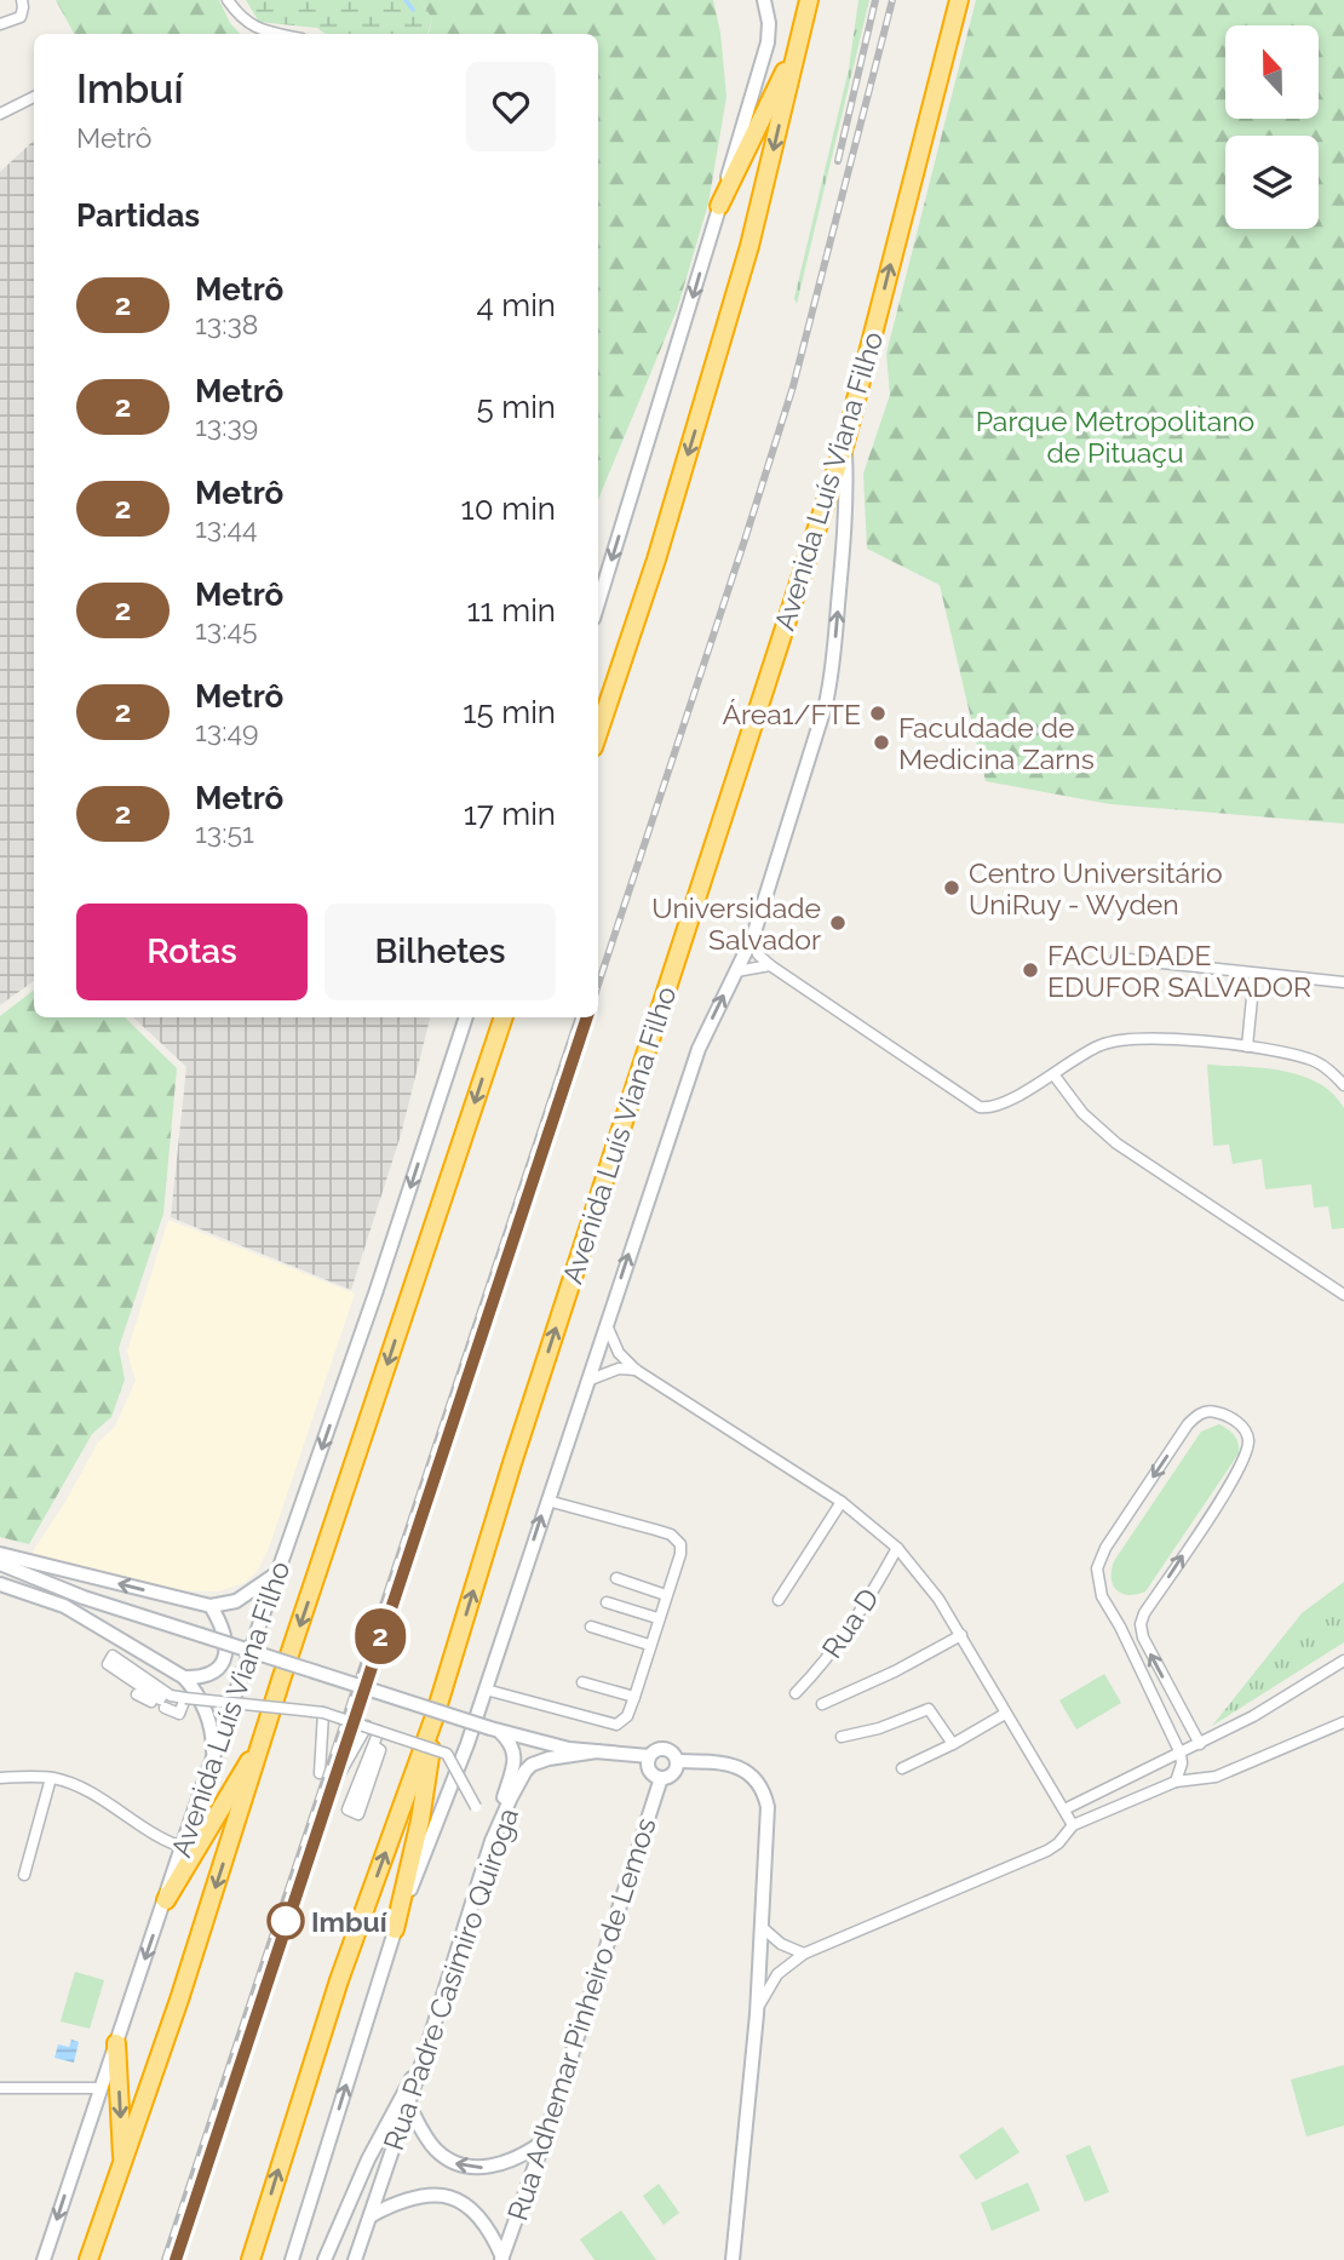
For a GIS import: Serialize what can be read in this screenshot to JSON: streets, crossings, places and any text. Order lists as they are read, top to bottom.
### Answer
{
  "streets": {
    "highway": ["Avenida Luís Viana Filho"],
    "main road": ["Rua Padre Casimiro Quiroga", "Rua Adhemar Pinheiro de Lemos"],
    "street": ["Rua D"]
  },
  "crossings": [
    ["Rua Padre Casimiro Quiroga", "Rua Adhemar Pinheiro de Lemos"]
  ],
  "parks": ["Parque Metropolitano de Pituaçu"],
  "places": [
    "Área1/FTE",
    "Faculdade de Medicina Zarns",
    "Centro Universitário UniRuy - Wyden",
    "Universidade Salvador",
    "FACULDADE EDUFOR SALVADOR",
    "Imbuí"
  ],
  "lines": ["metro line 2"],
  "north": "top",
  "page": {
    "on_map": "2",
    "heading": [
      ["Imbuí", "Metrô"],
      "Partidas"
    ],
    "list": [
      {
        "mark": "2",
        "name": "Metrô",
        "note": "13:38",
        "value": "4 min"
      },
      {
        "mark": "2",
        "name": "Metrô",
        "note": "13:39",
        "value": "5 min"
      },
      {
        "mark": "2",
        "name": "Metrô",
        "note": "13:44",
        "value": "10 min"
      },
      {
        "mark": "2",
        "name": "Metrô",
        "note": "13:45",
        "value": "11 min"
      },
      {
        "mark": "2",
        "name": "Metrô",
        "note": "13:49",
        "value": "15 min"
      },
      {
        "mark": "2",
        "name": "Metrô",
        "note": "13:51",
        "value": "17 min"
      }
    ],
    "buttons": ["Rotas", "Bilhetes"]
  }
}
